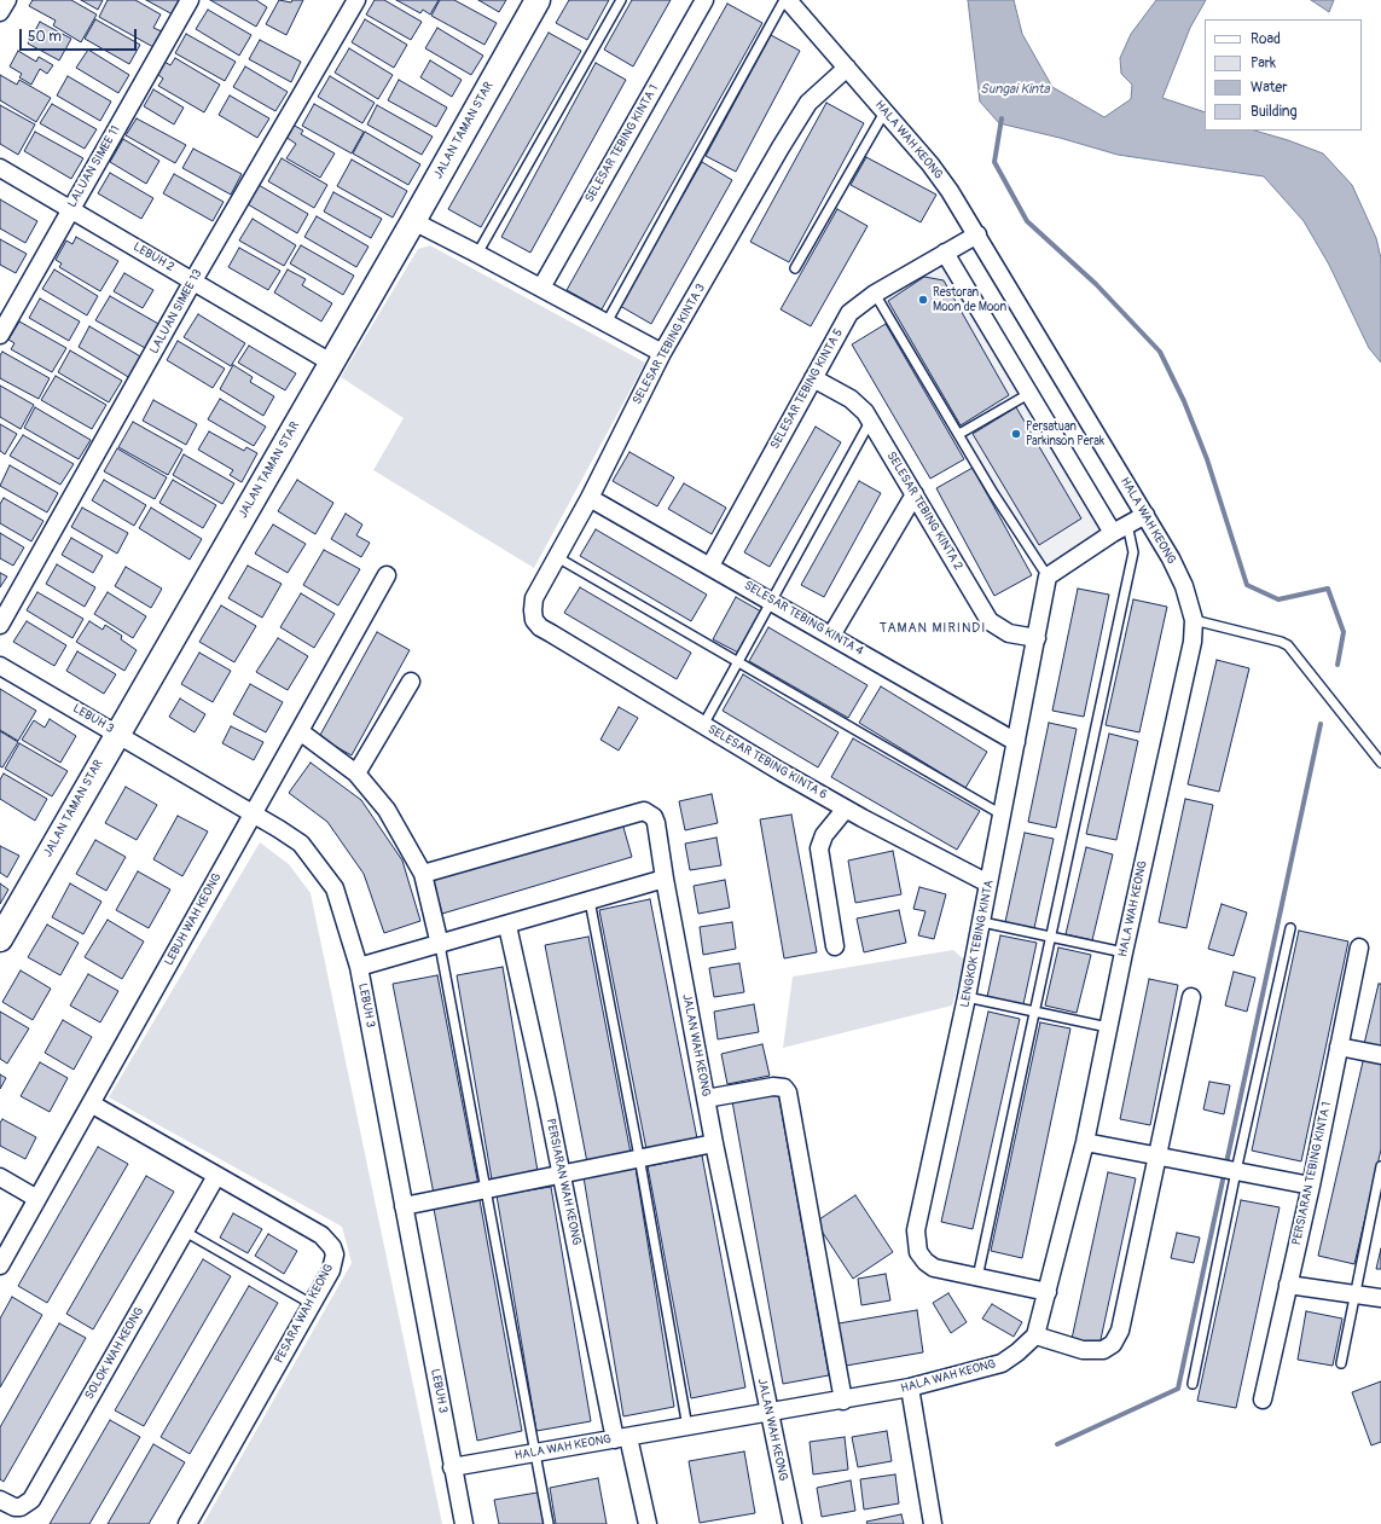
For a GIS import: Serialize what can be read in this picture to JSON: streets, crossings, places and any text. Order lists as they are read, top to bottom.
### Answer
{
  "streets": {
    "street": [
      "JALAN TAMAN STAR",
      "HALA WAH KEONG",
      "SELESAR TEBING KINTA 1",
      "LALUAN SIMEE 11",
      "LEBUH 2",
      "LALUAN SIMEE 13",
      "SELESAR TEBING KINTA 3",
      "SELESAR TEBING KINTA 5",
      "SELESAR TEBING KINTA 2",
      "SELESAR TEBING KINTA 4",
      "LEBUH 3",
      "SELESAR TEBING KINTA 6",
      "LEBUH WAH KEONG",
      "LENGKOK TEBING KINTA",
      "JALAN WAH KEONG",
      "PERSIARAN TEBING KINTA 1",
      "PERSIARAN WAH KEONG",
      "PESARA WAH KEONG",
      "SOLOK WAH KEONG"
    ]
  },
  "crossings": [
    ["JALAN TAMAN STAR", "LEBUH 2"],
    ["JALAN TAMAN STAR", "LEBUH 3"],
    ["HALA WAH KEONG", "SELESAR TEBING KINTA 3"],
    ["HALA WAH KEONG", "SELESAR TEBING KINTA 5"],
    ["HALA WAH KEONG", "LEBUH 3"],
    ["HALA WAH KEONG", "LENGKOK TEBING KINTA"],
    ["HALA WAH KEONG", "JALAN WAH KEONG"],
    ["HALA WAH KEONG", "PERSIARAN WAH KEONG"],
    ["LALUAN SIMEE 11", "LEBUH 2"],
    ["LEBUH 2", "LALUAN SIMEE 13"],
    ["SELESAR TEBING KINTA 3", "SELESAR TEBING KINTA 4"],
    ["SELESAR TEBING KINTA 3", "SELESAR TEBING KINTA 6"],
    ["SELESAR TEBING KINTA 5", "SELESAR TEBING KINTA 2"],
    ["SELESAR TEBING KINTA 5", "SELESAR TEBING KINTA 4"],
    ["SELESAR TEBING KINTA 2", "LENGKOK TEBING KINTA"],
    ["SELESAR TEBING KINTA 4", "LENGKOK TEBING KINTA"],
    ["LEBUH 3", "LEBUH WAH KEONG"],
    ["SELESAR TEBING KINTA 6", "LENGKOK TEBING KINTA"],
    ["LEBUH WAH KEONG", "PESARA WAH KEONG"],
    ["PESARA WAH KEONG", "SOLOK WAH KEONG"]
  ],
  "districts": ["TAMAN MIRINDI"],
  "water": ["Sungai Kinta"],
  "places": ["Restoran Moon de Moon", "Persatuan Parkinson Perak"],
  "legend": [
    "Road",
    "Park",
    "Water",
    "Building"
  ],
  "scale_bar": "50 m"
}
